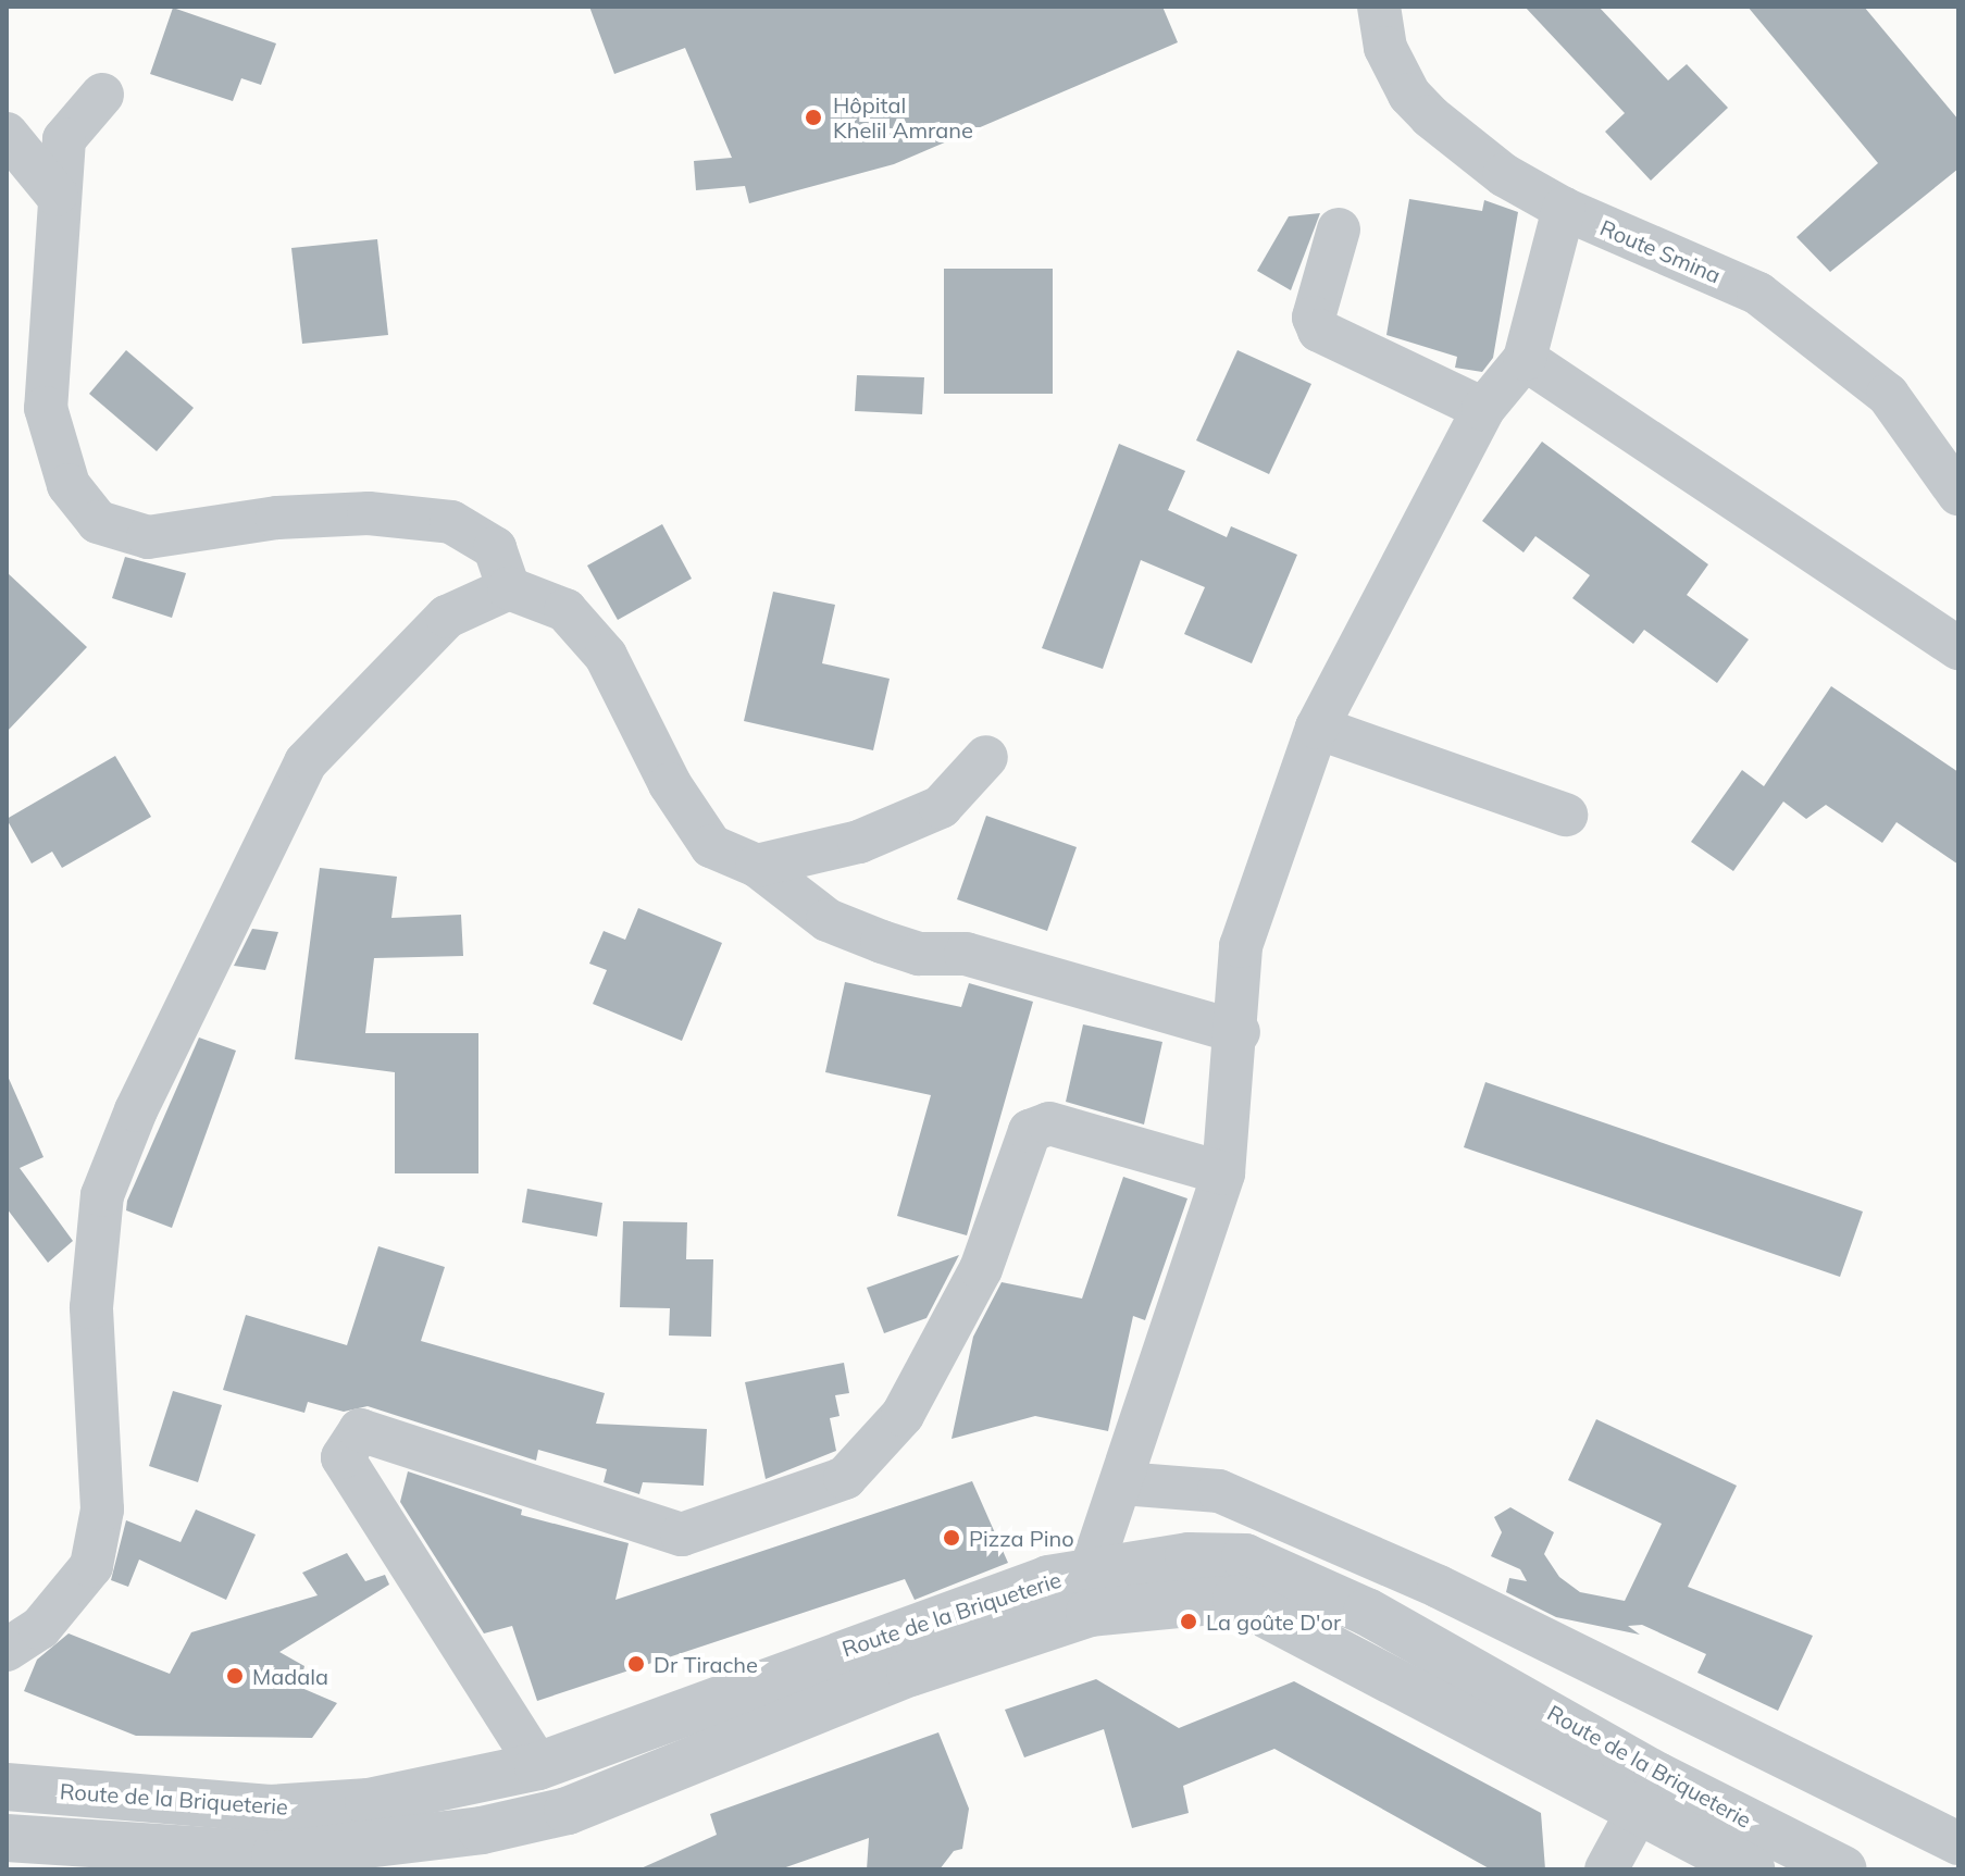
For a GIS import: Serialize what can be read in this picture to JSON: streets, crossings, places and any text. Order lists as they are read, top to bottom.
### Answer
{
  "streets": {
    "street": ["Route Smina", "Route de la Briqueterie"]
  },
  "places": [
    "Hôpital Khelil Amrane",
    "Pizza Pino",
    "La goûte D'or",
    "Dr Tirache",
    "Madala"
  ]
}
